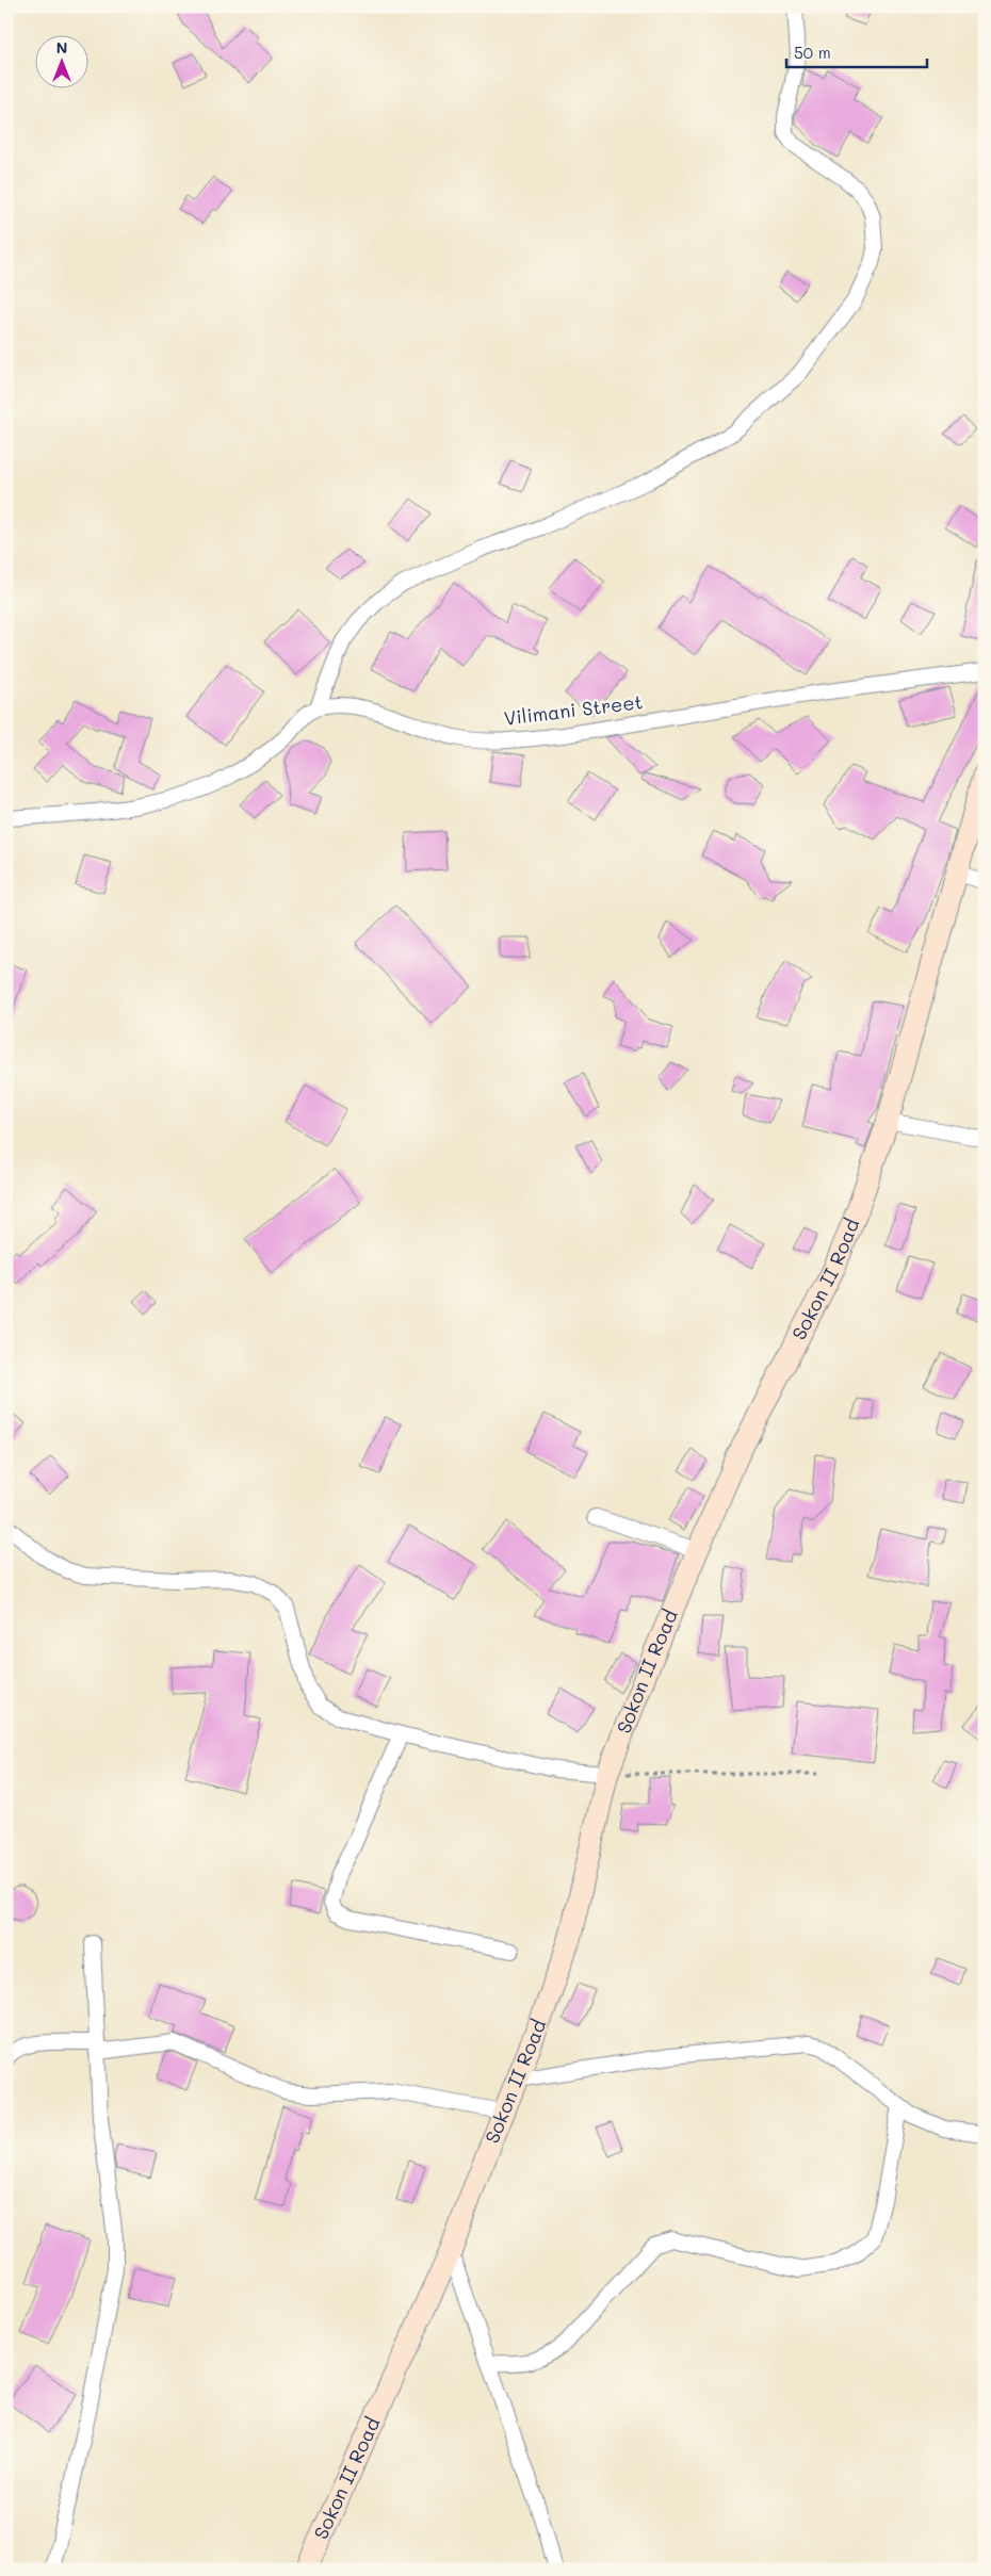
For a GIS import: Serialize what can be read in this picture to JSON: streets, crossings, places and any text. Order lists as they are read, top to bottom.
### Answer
{
  "streets": {
    "street": ["Vilimani Street", "Sokon II Road"]
  },
  "scale_bar": "50 m",
  "north": "top"
}
